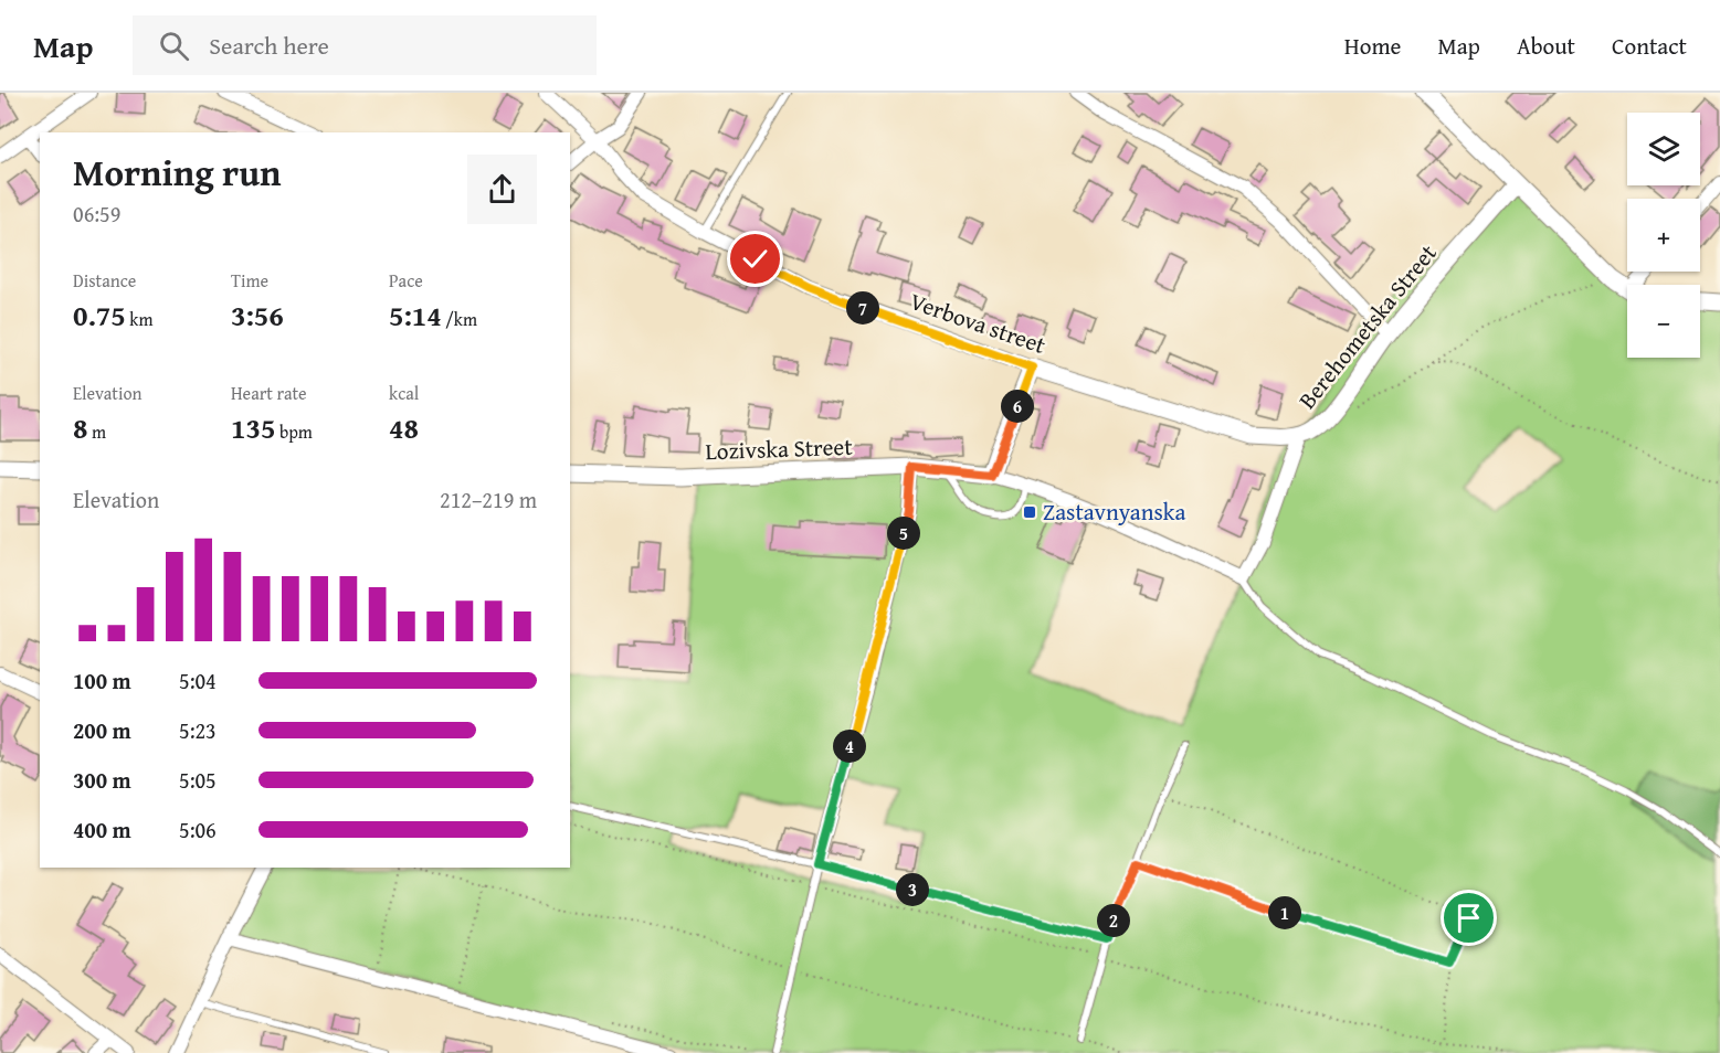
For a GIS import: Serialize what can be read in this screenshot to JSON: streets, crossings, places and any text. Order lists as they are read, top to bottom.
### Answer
{
  "streets": {
    "street": ["Verbova street", "Berehometska Street", "Lozivska Street"]
  },
  "crossings": [
    ["Verbova street", "Berehometska Street"]
  ],
  "places": {
    "transit": ["Zastavnyanska"]
  },
  "page": {
    "header": "Map",
    "search": "Search here",
    "nav": [
      "Home",
      "Map",
      "About",
      "Contact"
    ],
    "map_buttons": ["+", "−"],
    "heading": ["Morning run", "06:59"],
    "stats": [
      ["Distance", "0.75 km"],
      ["Time", "3:56"],
      ["Pace", "5:14 /km"],
      ["Elevation", "8 m"],
      ["Heart rate", "135 bpm"],
      ["kcal", "48"]
    ],
    "pins": [
      "7",
      "6",
      "5",
      "4",
      "3",
      "1",
      "2"
    ],
    "chart": ["Elevation", "212–219 m"],
    "list": [
      {
        "name": "100 m",
        "note": "5:04"
      },
      {
        "name": "200 m",
        "note": "5:23"
      },
      {
        "name": "300 m",
        "note": "5:05"
      },
      {
        "name": "400 m",
        "note": "5:06"
      }
    ]
  }
}
